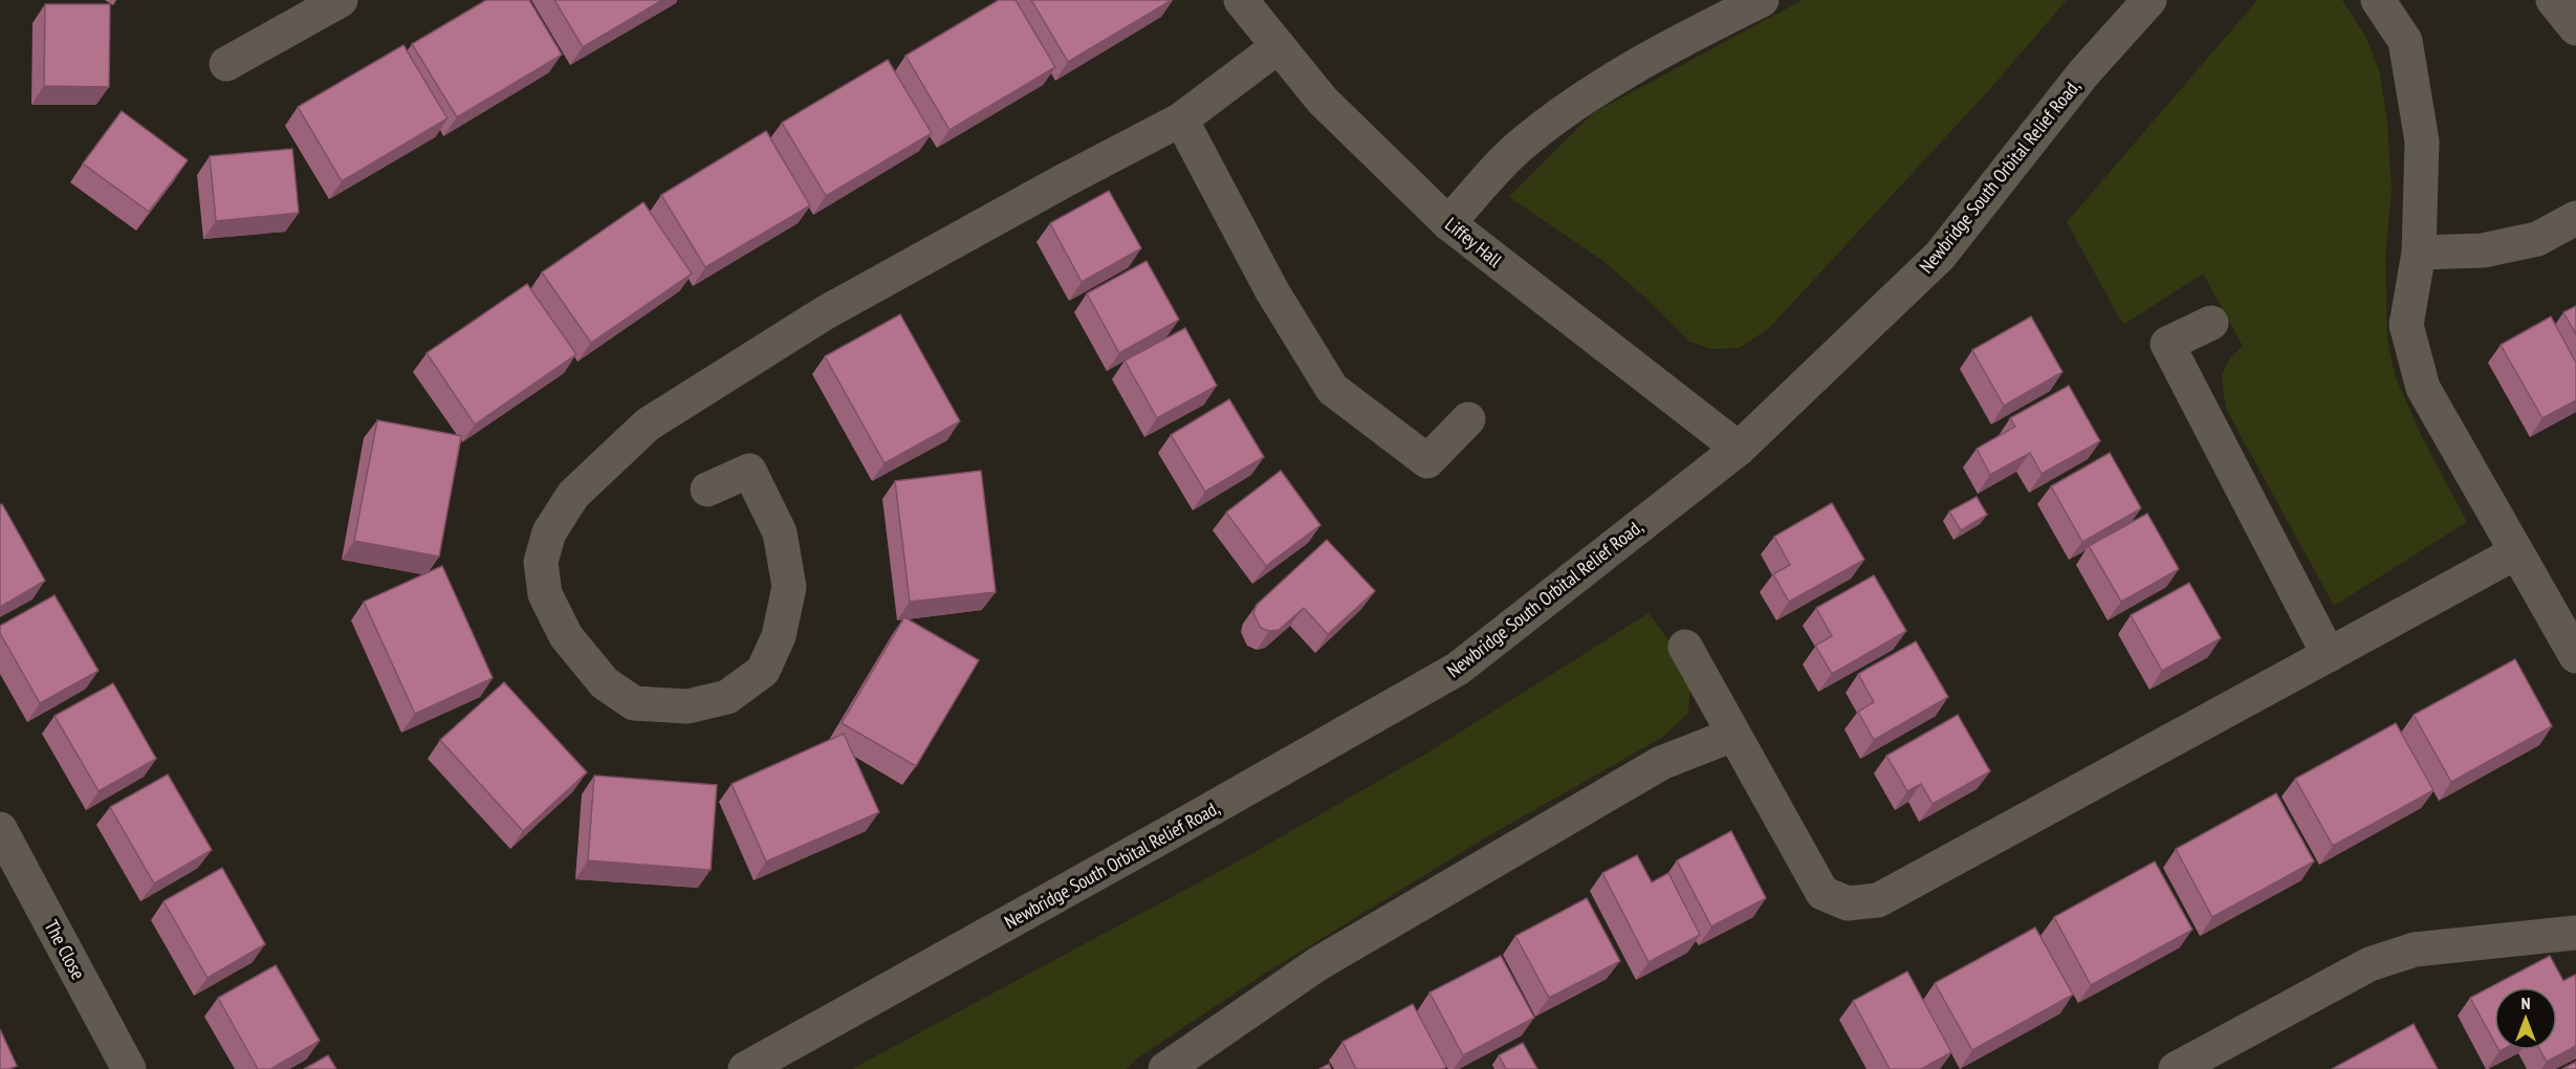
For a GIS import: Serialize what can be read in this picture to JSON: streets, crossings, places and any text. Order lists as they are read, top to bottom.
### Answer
{
  "streets": {
    "street": ["Newbridge South Orbital Relief Road,", "Liffey Hall", "The Close"]
  },
  "crossings": [
    ["Newbridge South Orbital Relief Road,", "Liffey Hall"]
  ],
  "north": "top"
}
